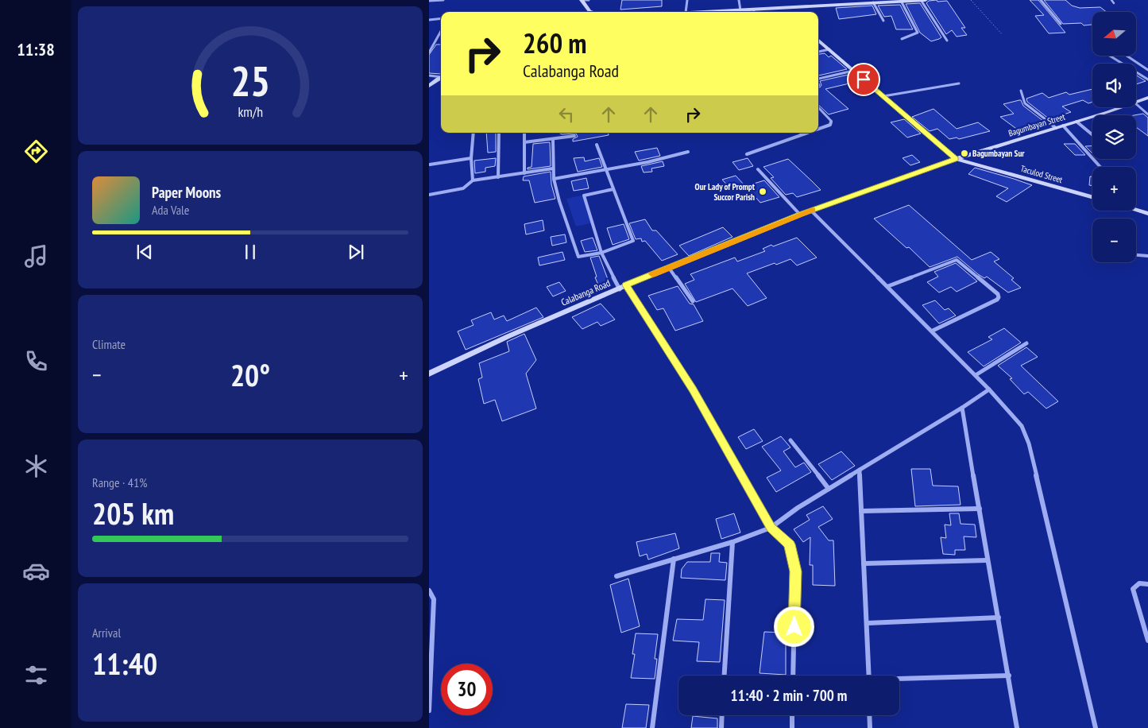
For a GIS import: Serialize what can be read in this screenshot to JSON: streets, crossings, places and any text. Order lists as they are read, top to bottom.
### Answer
{
  "streets": {
    "street": ["Bagumbayan Street", "Taculod Street", "Calabanga Road"]
  },
  "crossings": [
    ["Bagumbayan Street", "Taculod Street"],
    ["Bagumbayan Street", "Calabanga Road"]
  ],
  "places": ["Bagumbayan Sur", "Our Lady of Prompt Succor Parish"],
  "north": "left",
  "page": {
    "tabs": "11:38",
    "map_buttons": ["+", "−"],
    "turn": ["260 m", "Calabanga Road"],
    "song": ["Paper Moons", "Ada Vale"],
    "tile": [
      "Climate",
      ["Range · 41%", "205 km"],
      ["Arrival", "11:40"]
    ],
    "heat": ["−", "20°", "+"],
    "limit": "30",
    "trip": "11:40 · 2 min · 700 m",
    "gauge": ["25", "km/h"]
  }
}
